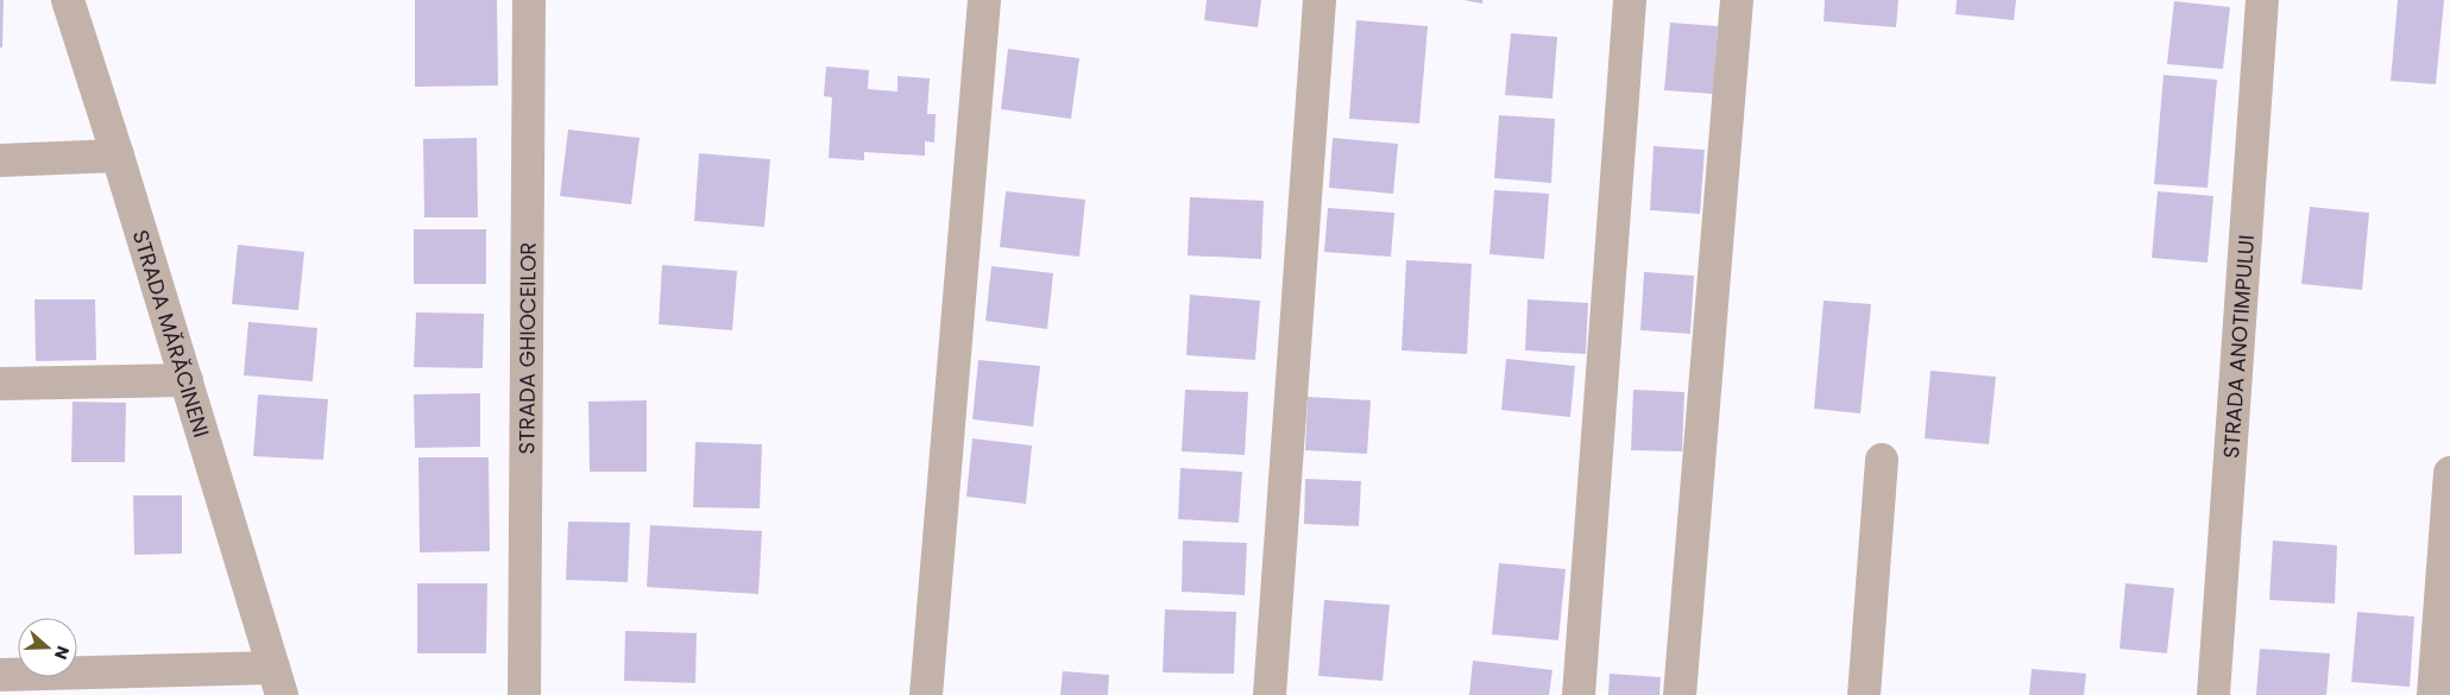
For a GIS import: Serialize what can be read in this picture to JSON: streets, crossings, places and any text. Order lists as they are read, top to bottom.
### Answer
{
  "streets": {
    "street": ["STRADA MĂRĂCINENI", "STRADA ANOTIMPULUI", "STRADA GHIOCEILOR"]
  },
  "north": "right"
}
